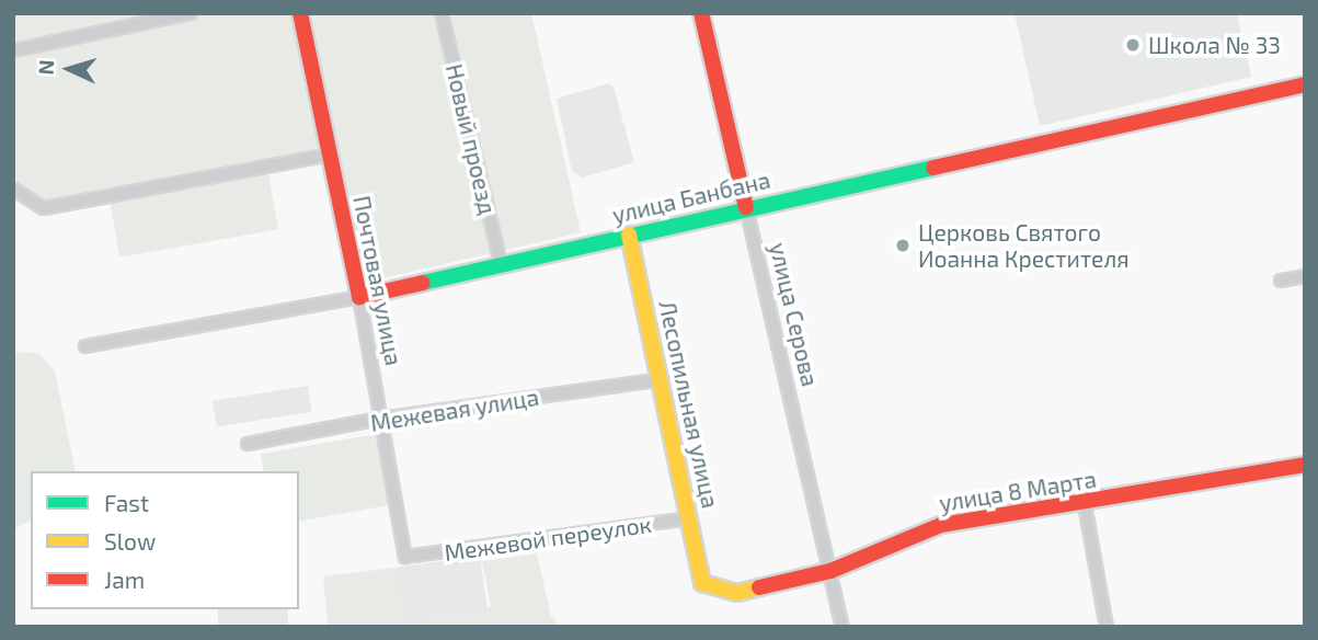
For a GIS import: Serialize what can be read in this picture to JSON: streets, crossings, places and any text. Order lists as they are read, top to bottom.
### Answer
{
  "streets": {
    "street": [
      "Новый проезд",
      "улица Банбана",
      "Почтовая улица",
      "улица Серова",
      "Лесопильная улица",
      "Межевая улица",
      "улица 8 Марта",
      "Межевой переулок"
    ]
  },
  "crossings": [
    ["Новый проезд", "улица Банбана"],
    ["улица Банбана", "Почтовая улица"],
    ["улица Банбана", "улица Серова"],
    ["улица Банбана", "Лесопильная улица"],
    ["Почтовая улица", "Межевая улица"],
    ["Почтовая улица", "Межевой переулок"],
    ["улица Серова", "улица 8 Марта"],
    ["Лесопильная улица", "Межевая улица"],
    ["Лесопильная улица", "улица 8 Марта"],
    ["Лесопильная улица", "Межевой переулок"]
  ],
  "places": ["Школа № 33", "Церковь Святого Иоанна Крестителя"],
  "legend": ["Fast", "Slow", "Jam"],
  "north": "left"
}
